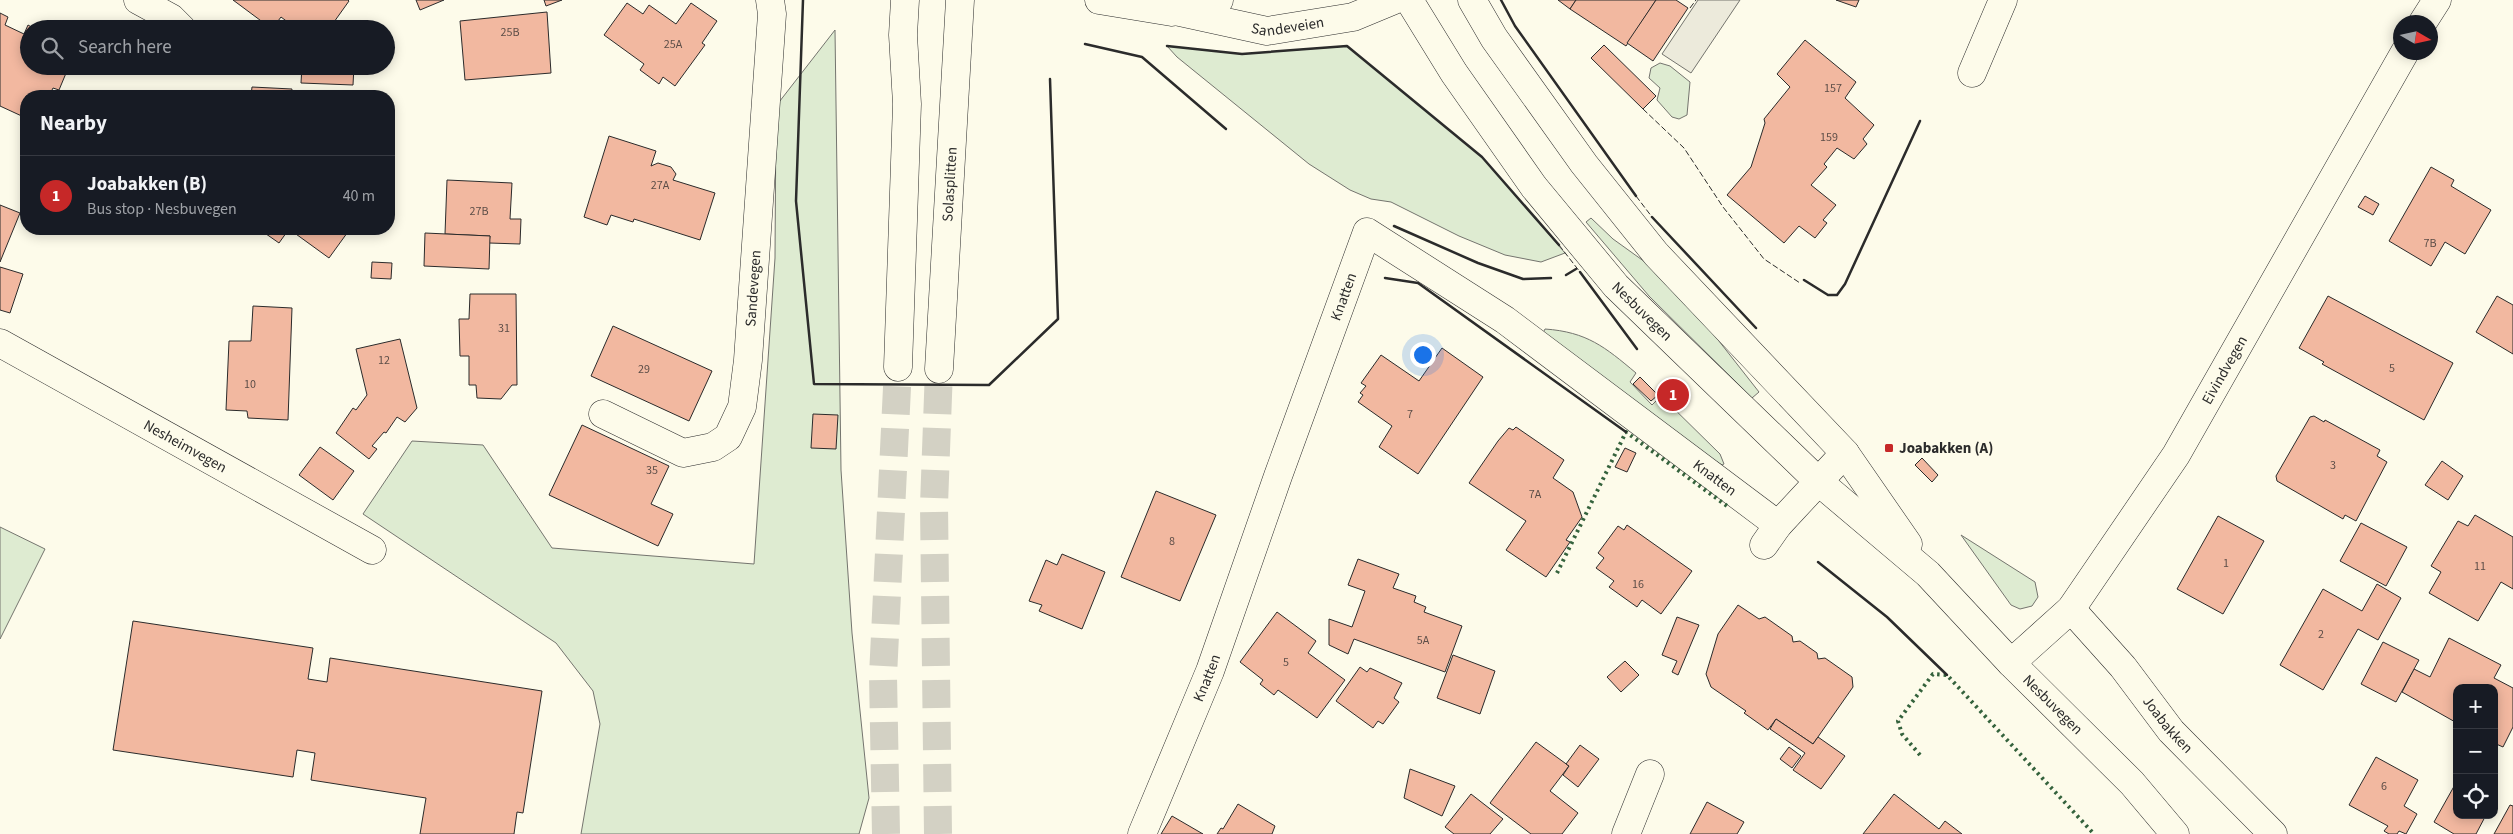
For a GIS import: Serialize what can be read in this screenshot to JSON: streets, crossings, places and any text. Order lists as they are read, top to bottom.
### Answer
{
  "streets": {
    "main road": [
      "Sandeveien",
      "Solasplitten",
      "Sandevegen",
      "Knatten",
      "Nesbuvegen",
      "Eivindvegen",
      "Nesheimvegen",
      "Joabakken"
    ]
  },
  "crossings": [
    ["Knatten", "Nesbuvegen"],
    ["Nesbuvegen", "Eivindvegen"],
    ["Eivindvegen", "Joabakken"]
  ],
  "places": {
    "transit": ["Joabakken (A)"]
  },
  "house_numbers": [
    "25B",
    "25A",
    "157",
    "159",
    "27A",
    "27B",
    "7B",
    "31",
    "12",
    "5",
    "29",
    "10",
    "7",
    "3",
    "35",
    "7A",
    "8",
    "1",
    "11",
    "16",
    "2",
    "5A",
    "5",
    "6"
  ],
  "north": "right",
  "page": {
    "search": "Search here",
    "heading": "Nearby",
    "list": [
      {
        "mark": "1",
        "name": "Joabakken (B)",
        "note": "Bus stop · Nesbuvegen",
        "value": "40 m"
      }
    ],
    "pins": "1",
    "map_buttons": ["+", "−"]
  }
}
